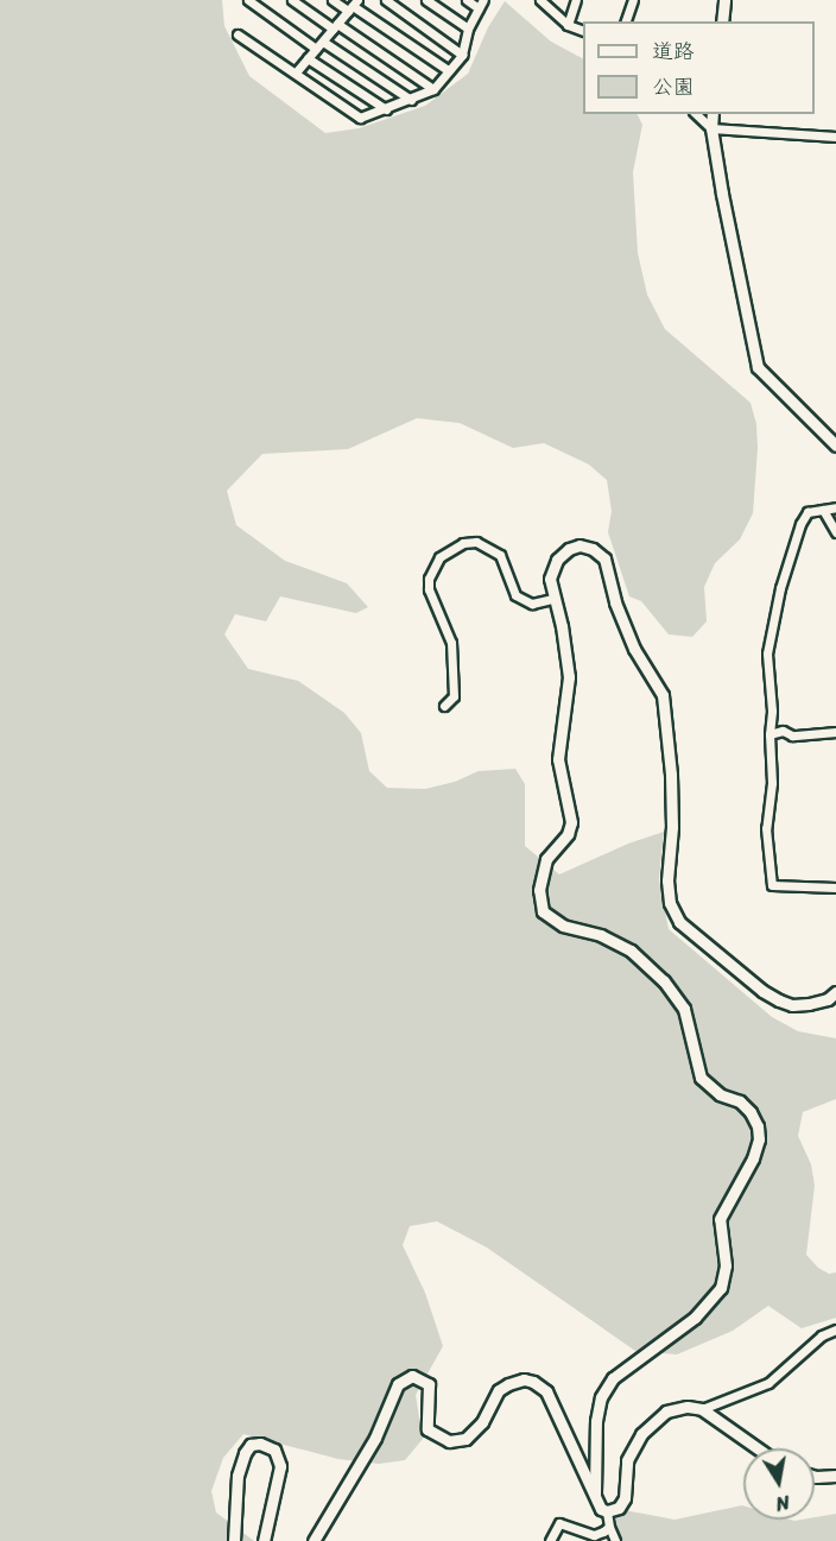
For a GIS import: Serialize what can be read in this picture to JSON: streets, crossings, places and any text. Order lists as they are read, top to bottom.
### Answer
{
  "legend": ["道路", "公園"],
  "north": "bottom"
}
